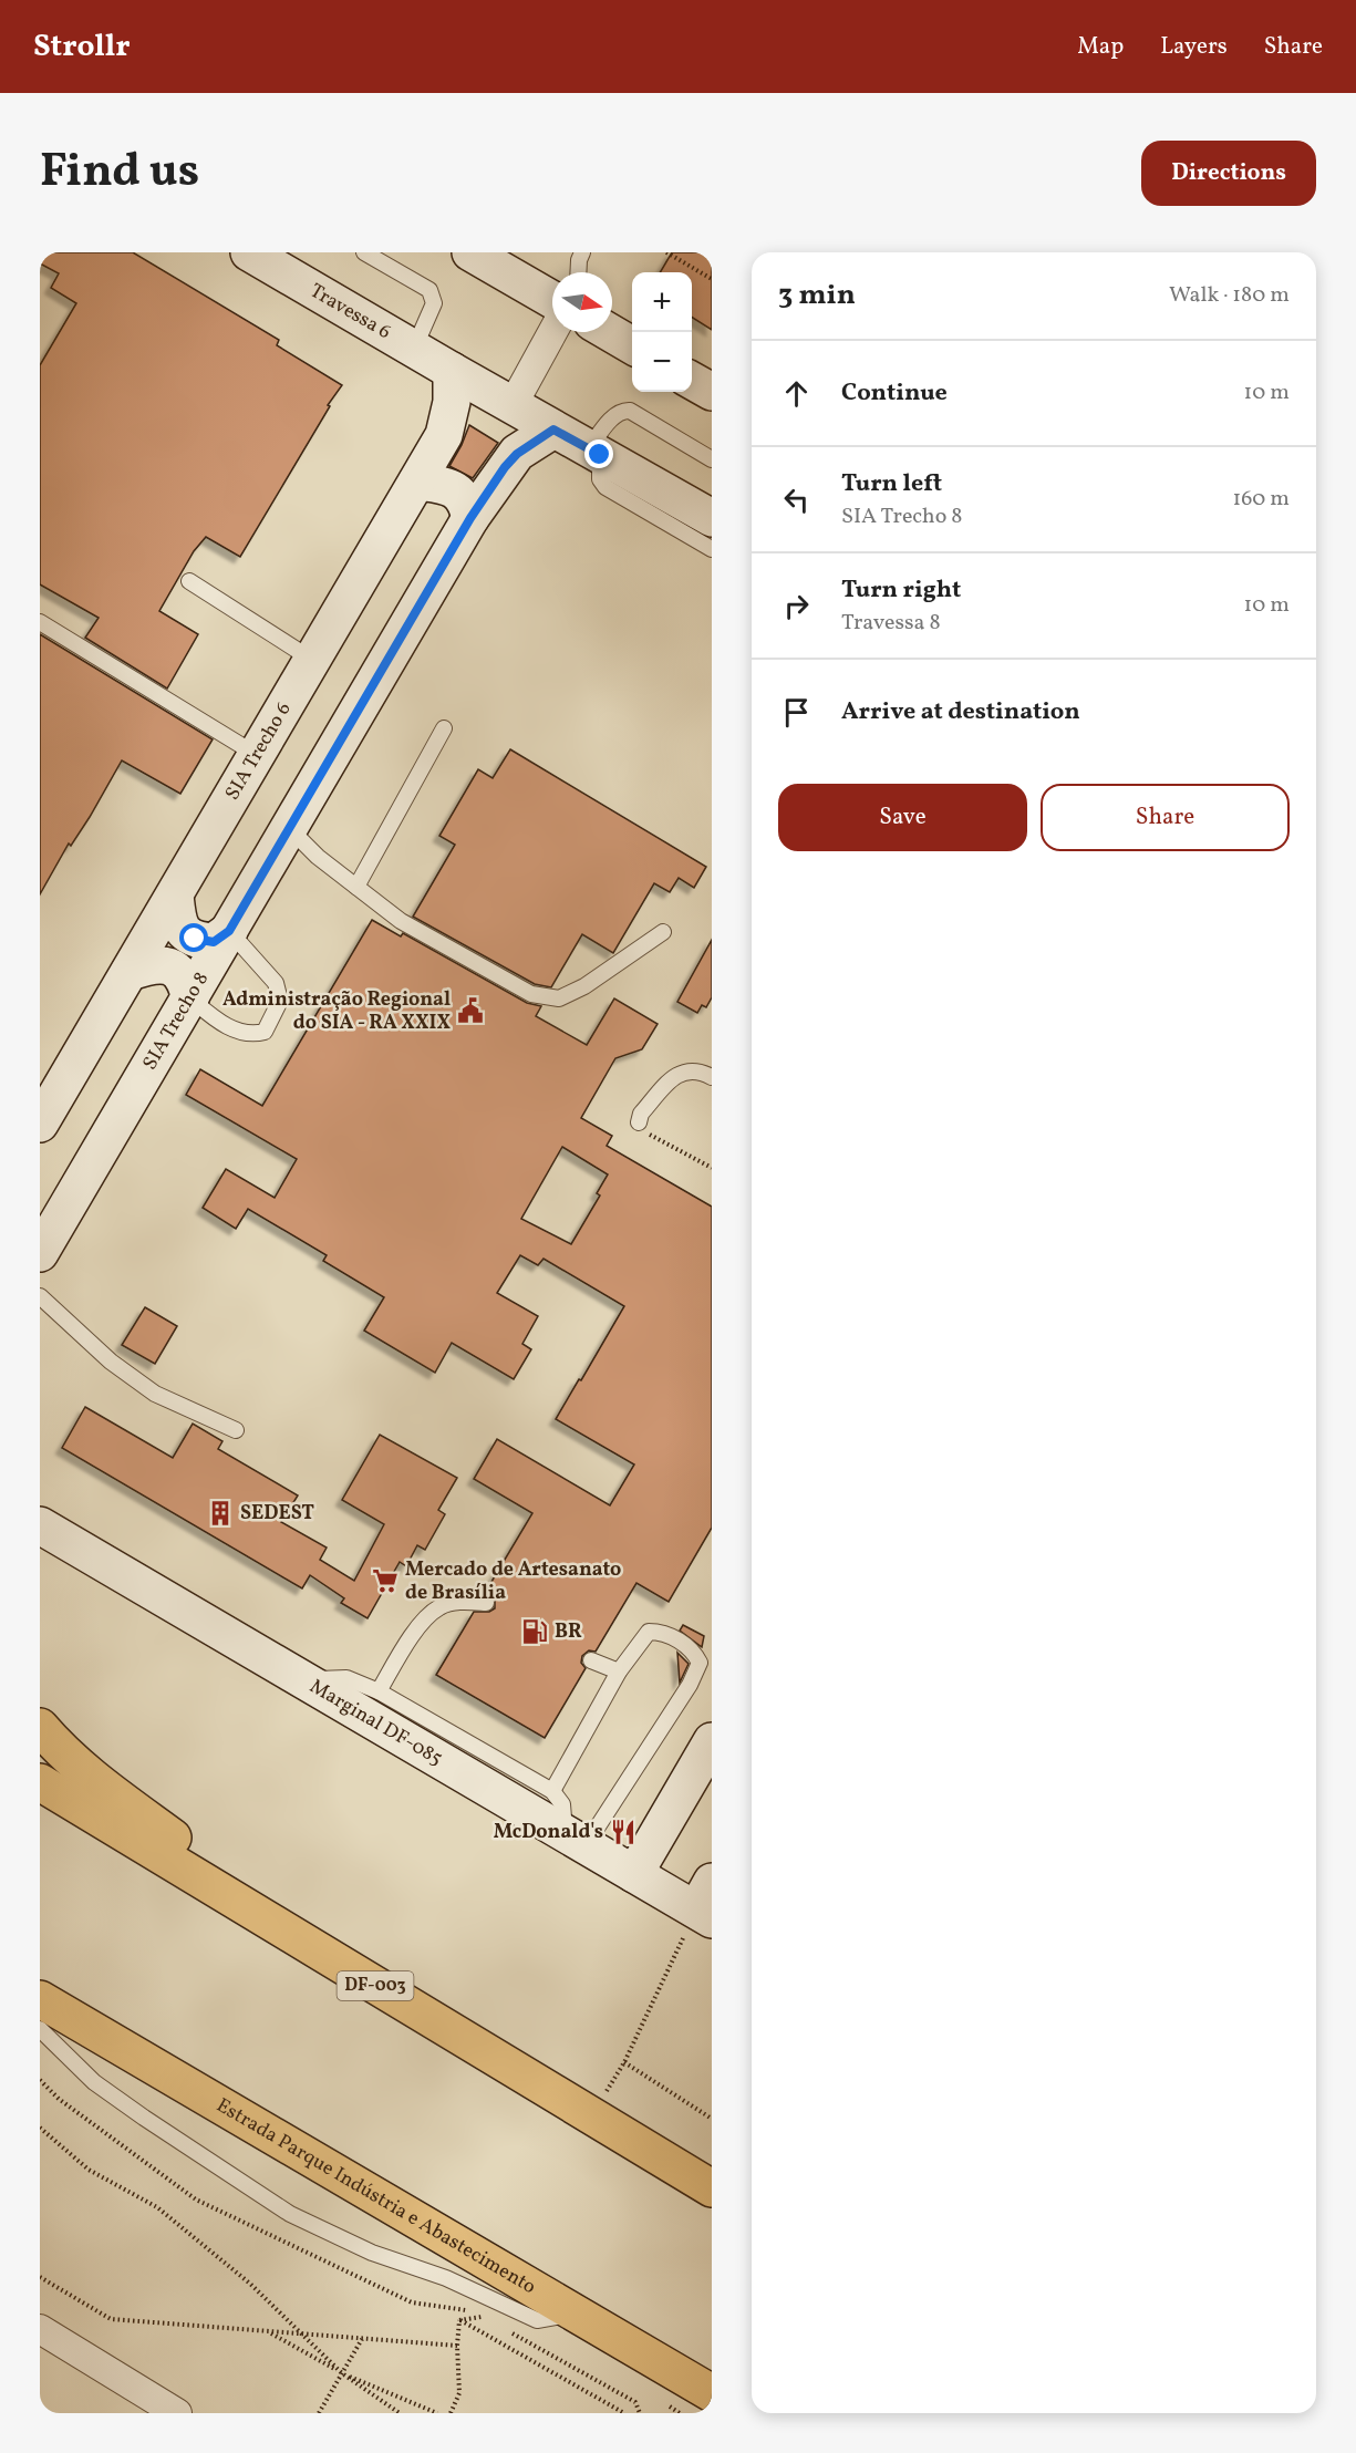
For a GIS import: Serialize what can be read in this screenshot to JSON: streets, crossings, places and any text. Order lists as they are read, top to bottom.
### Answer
{
  "streets": {
    "highway": ["DF-003", "Estrada Parque Indústria e Abastecimento"],
    "street": [
      "Travessa 6",
      "SIA Trecho 6",
      "SIA Trecho 8",
      "Marginal DF-085"
    ]
  },
  "crossings": [
    ["Travessa 6", "SIA Trecho 6"],
    ["Travessa 6", "SIA Trecho 8"]
  ],
  "places": {
    "public building": ["Administração Regional do SIA - RA XXIX"],
    "building": ["SEDEST"],
    "supermarket": ["Mercado de Artesanato de Brasília"],
    "fuel station": ["BR"],
    "restaurant": ["McDonald's"]
  },
  "north": "right",
  "page": {
    "header": "Strollr",
    "nav": ["Map", "Layers", "Share"],
    "title": "Find us",
    "buttons": [
      "Directions",
      ["Save", "Share"]
    ],
    "heading": ["3 min", "Walk · 180 m"],
    "map_buttons": ["+", "−"],
    "list": [
      ["Continue", "10 m"],
      ["Turn left", "SIA Trecho 8", "160 m"],
      ["Turn right", "Travessa 8", "10 m"],
      "Arrive at destination"
    ]
  }
}
